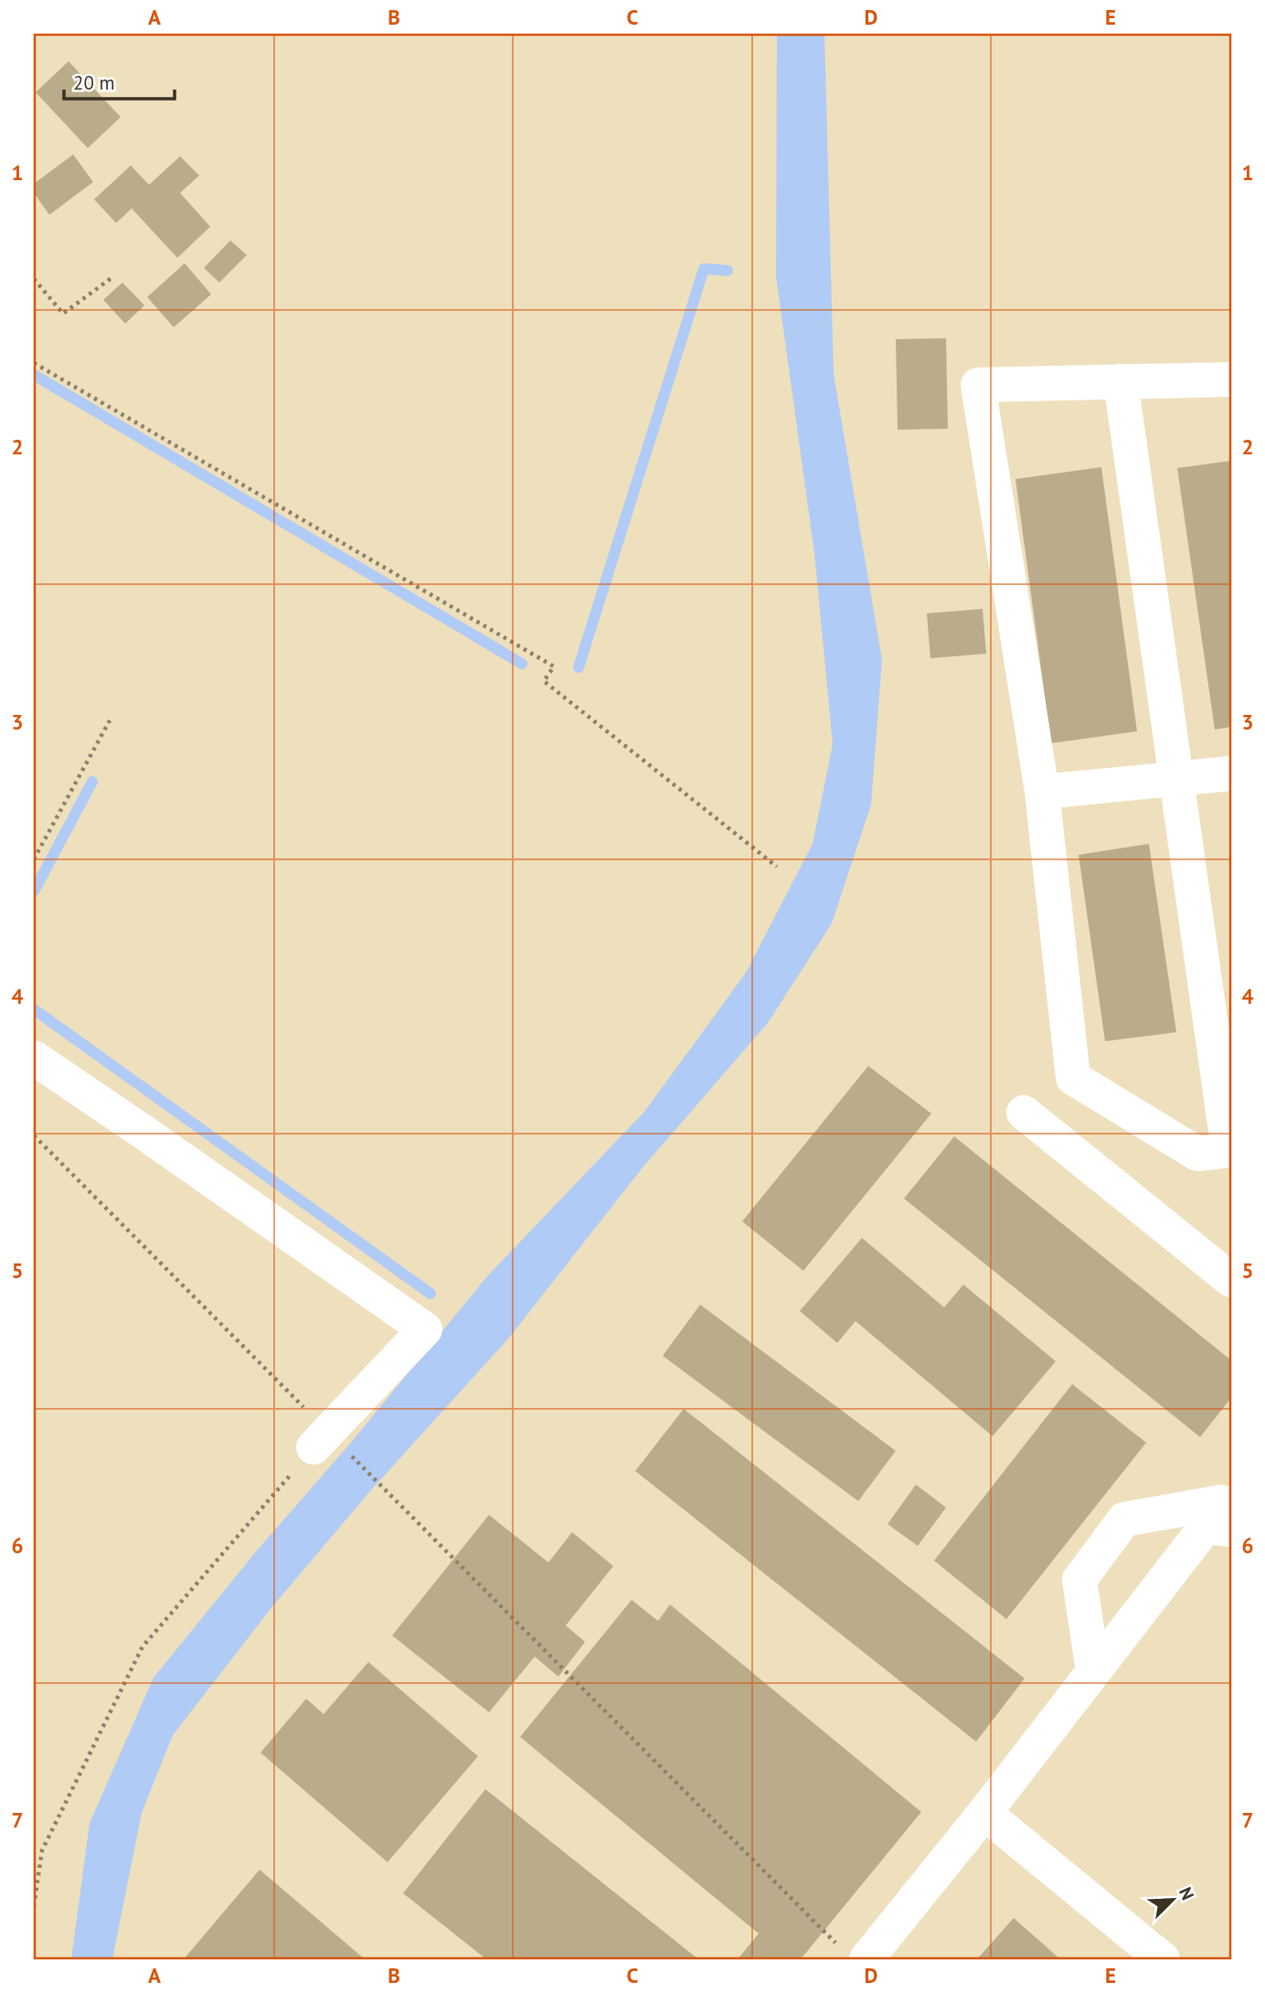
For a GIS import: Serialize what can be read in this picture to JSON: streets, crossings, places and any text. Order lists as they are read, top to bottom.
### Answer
{
  "scale_bar": "20 m",
  "north": "top right",
  "grid": {
    "columns": [
      "A",
      "B",
      "C",
      "D",
      "E"
    ],
    "rows": [
      "1",
      "2",
      "3",
      "4",
      "5",
      "6",
      "7"
    ]
  }
}
